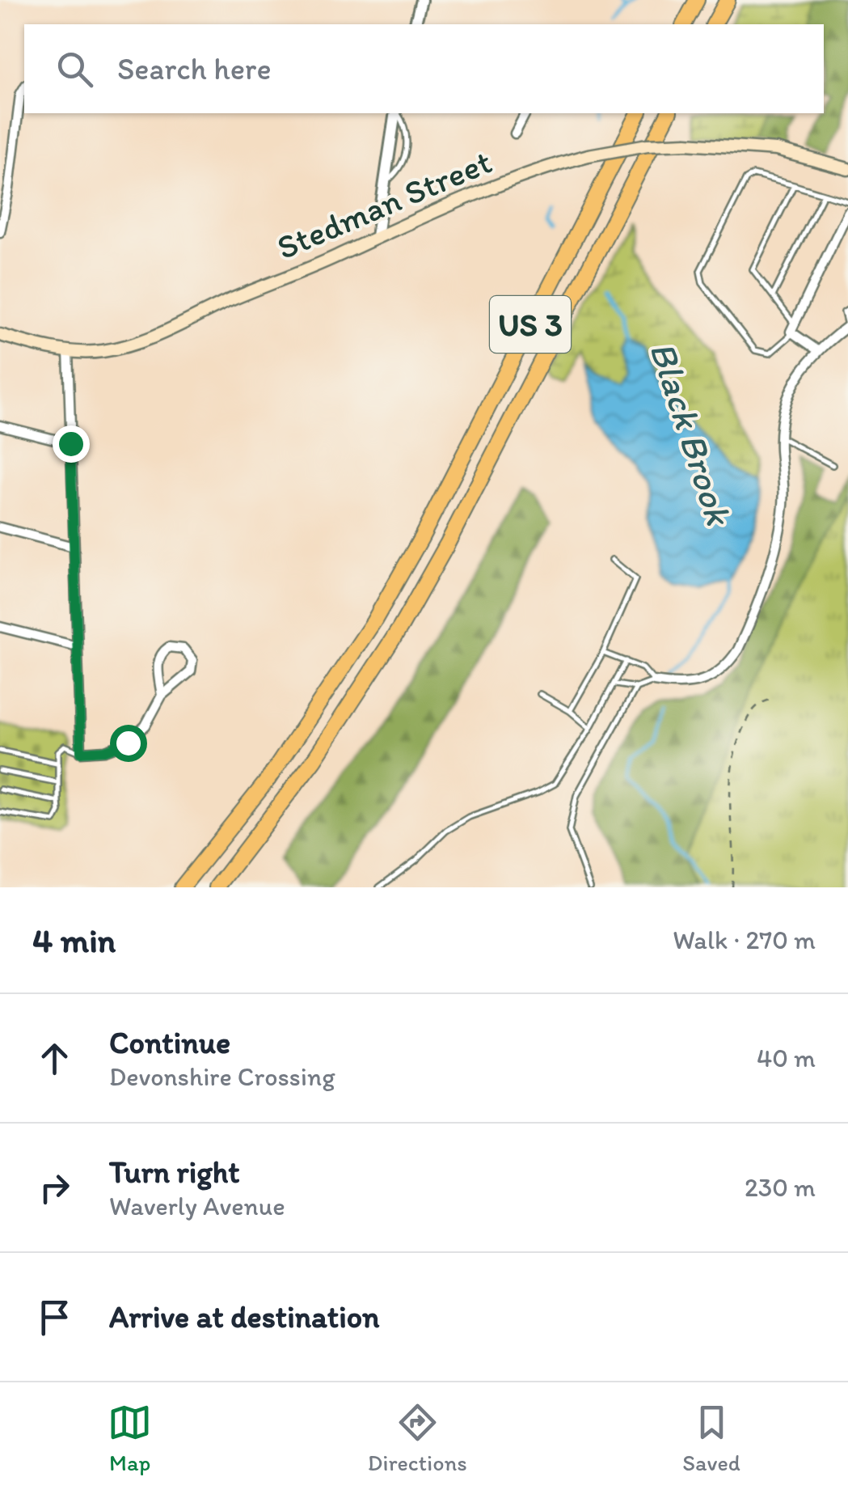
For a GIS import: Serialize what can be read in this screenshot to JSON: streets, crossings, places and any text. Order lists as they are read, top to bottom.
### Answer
{
  "streets": {
    "highway": ["US 3"],
    "main road": ["Stedman Street"]
  },
  "water": ["Black Brook"],
  "page": {
    "search": "Search here",
    "heading": ["4 min", "Walk · 270 m"],
    "list": [
      ["Continue", "Devonshire Crossing", "40 m"],
      ["Turn right", "Waverly Avenue", "230 m"],
      "Arrive at destination"
    ],
    "nav": ["Map", "Directions", "Saved"]
  }
}
